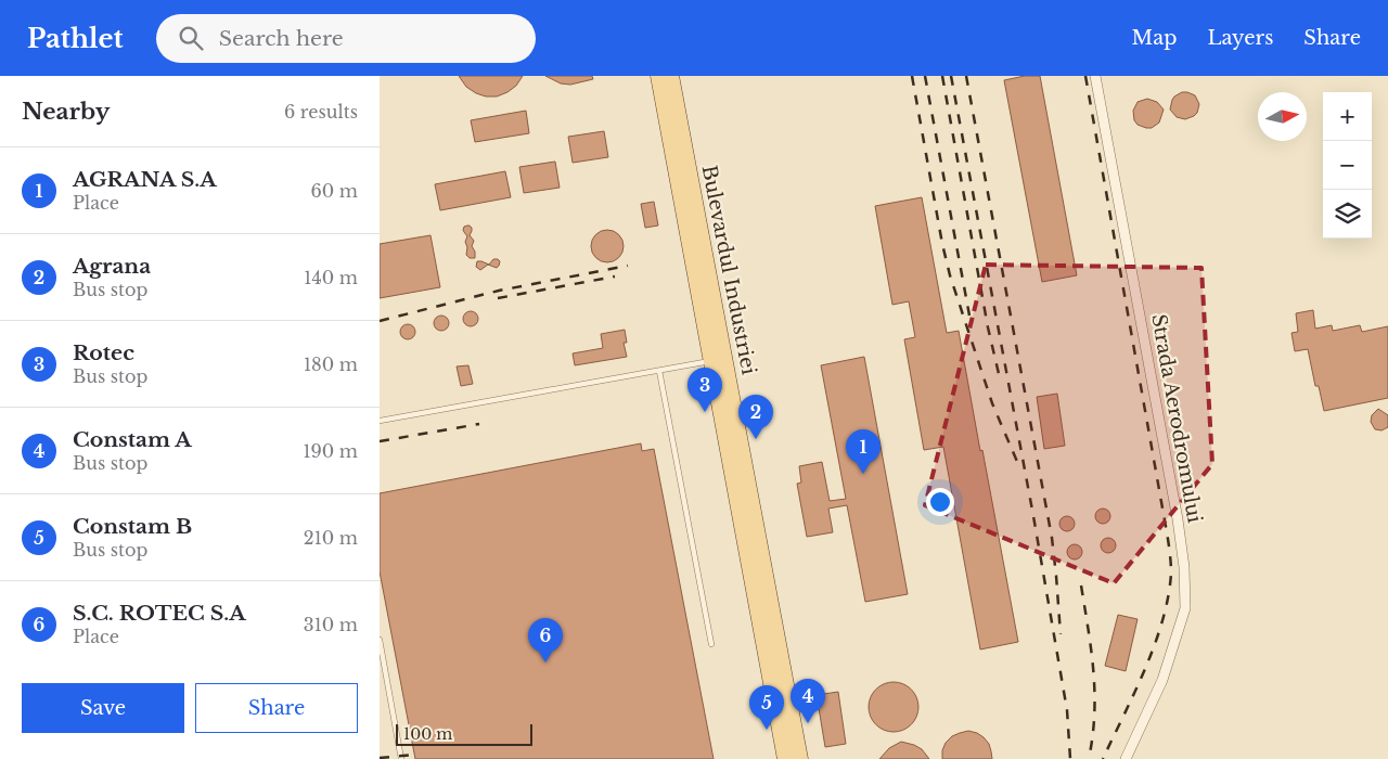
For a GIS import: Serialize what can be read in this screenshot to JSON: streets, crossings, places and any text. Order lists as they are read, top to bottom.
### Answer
{
  "streets": {
    "main road": ["Bulevardul Industriei"],
    "street": ["Strada Aerodromului"]
  },
  "scale_bar": "100 m",
  "north": "right",
  "page": {
    "header": "Pathlet",
    "search": "Search here",
    "nav": ["Map", "Layers", "Share"],
    "heading": ["Nearby", "6 results"],
    "map_buttons": ["+", "−"],
    "list": [
      {
        "mark": "1",
        "name": "AGRANA S.A",
        "note": "Place",
        "value": "60 m"
      },
      {
        "mark": "2",
        "name": "Agrana",
        "note": "Bus stop",
        "value": "140 m"
      },
      {
        "mark": "3",
        "name": "Rotec",
        "note": "Bus stop",
        "value": "180 m"
      },
      {
        "mark": "4",
        "name": "Constam A",
        "note": "Bus stop",
        "value": "190 m"
      },
      {
        "mark": "5",
        "name": "Constam B",
        "note": "Bus stop",
        "value": "210 m"
      },
      {
        "mark": "6",
        "name": "S.C. ROTEC S.A",
        "note": "Place",
        "value": "310 m"
      }
    ],
    "pins": [
      "3",
      "2",
      "1",
      "6",
      "4",
      "5"
    ],
    "buttons": ["Save", "Share"],
    "scale": "100 m"
  }
}
